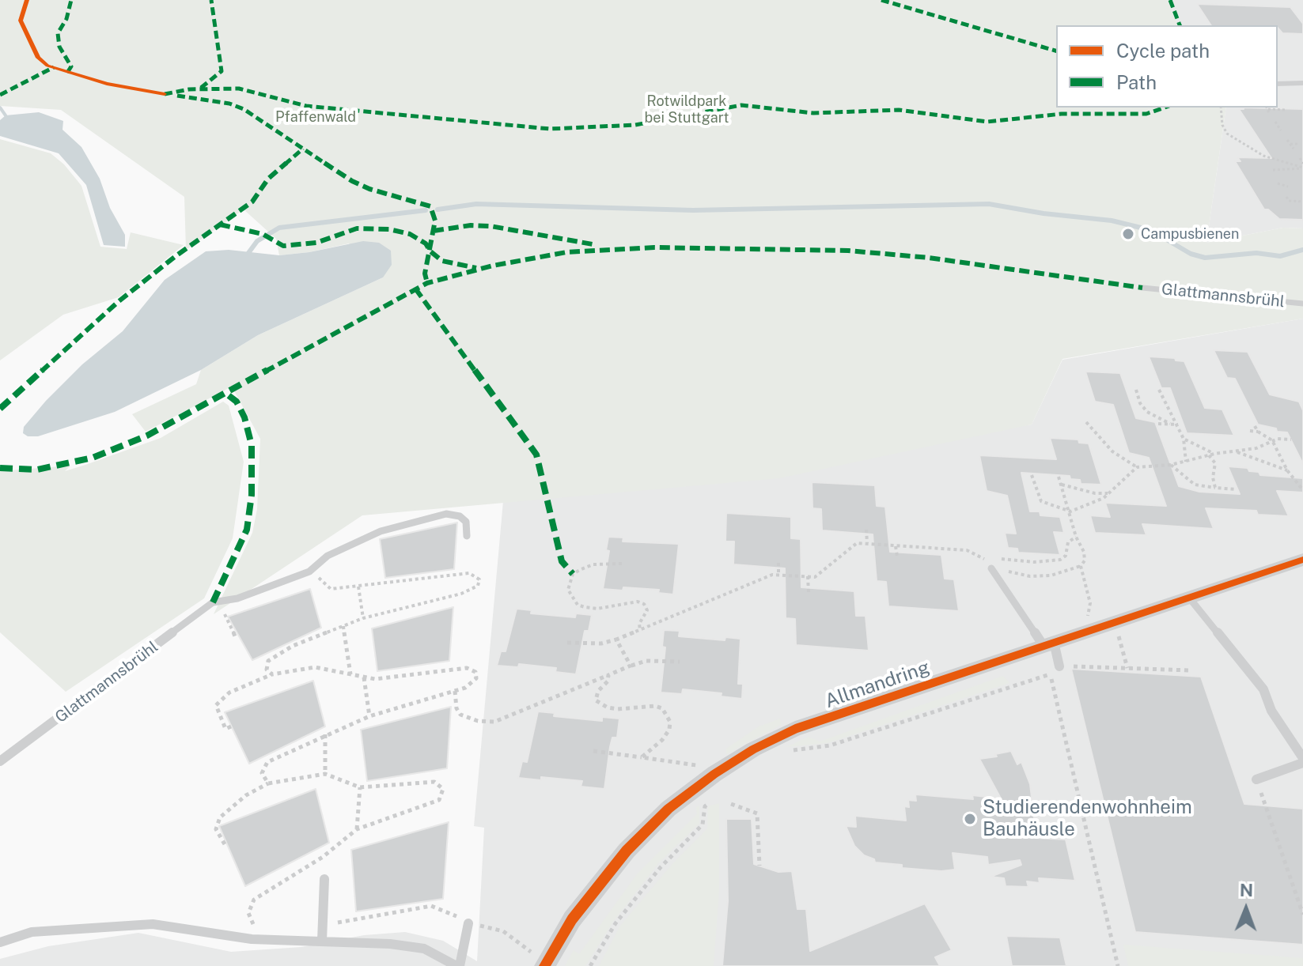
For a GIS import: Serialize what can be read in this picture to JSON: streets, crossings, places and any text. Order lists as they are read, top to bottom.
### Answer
{
  "streets": {
    "street": ["Allmandring"],
    "lane": ["Glattmannsbrühl"]
  },
  "parks": ["Rotwildpark bei Stuttgart", "Pfaffenwald"],
  "places": ["Campusbienen", "Studierendenwohnheim Bauhäusle"],
  "legend": ["Cycle path", "Path"],
  "north": "top"
}
